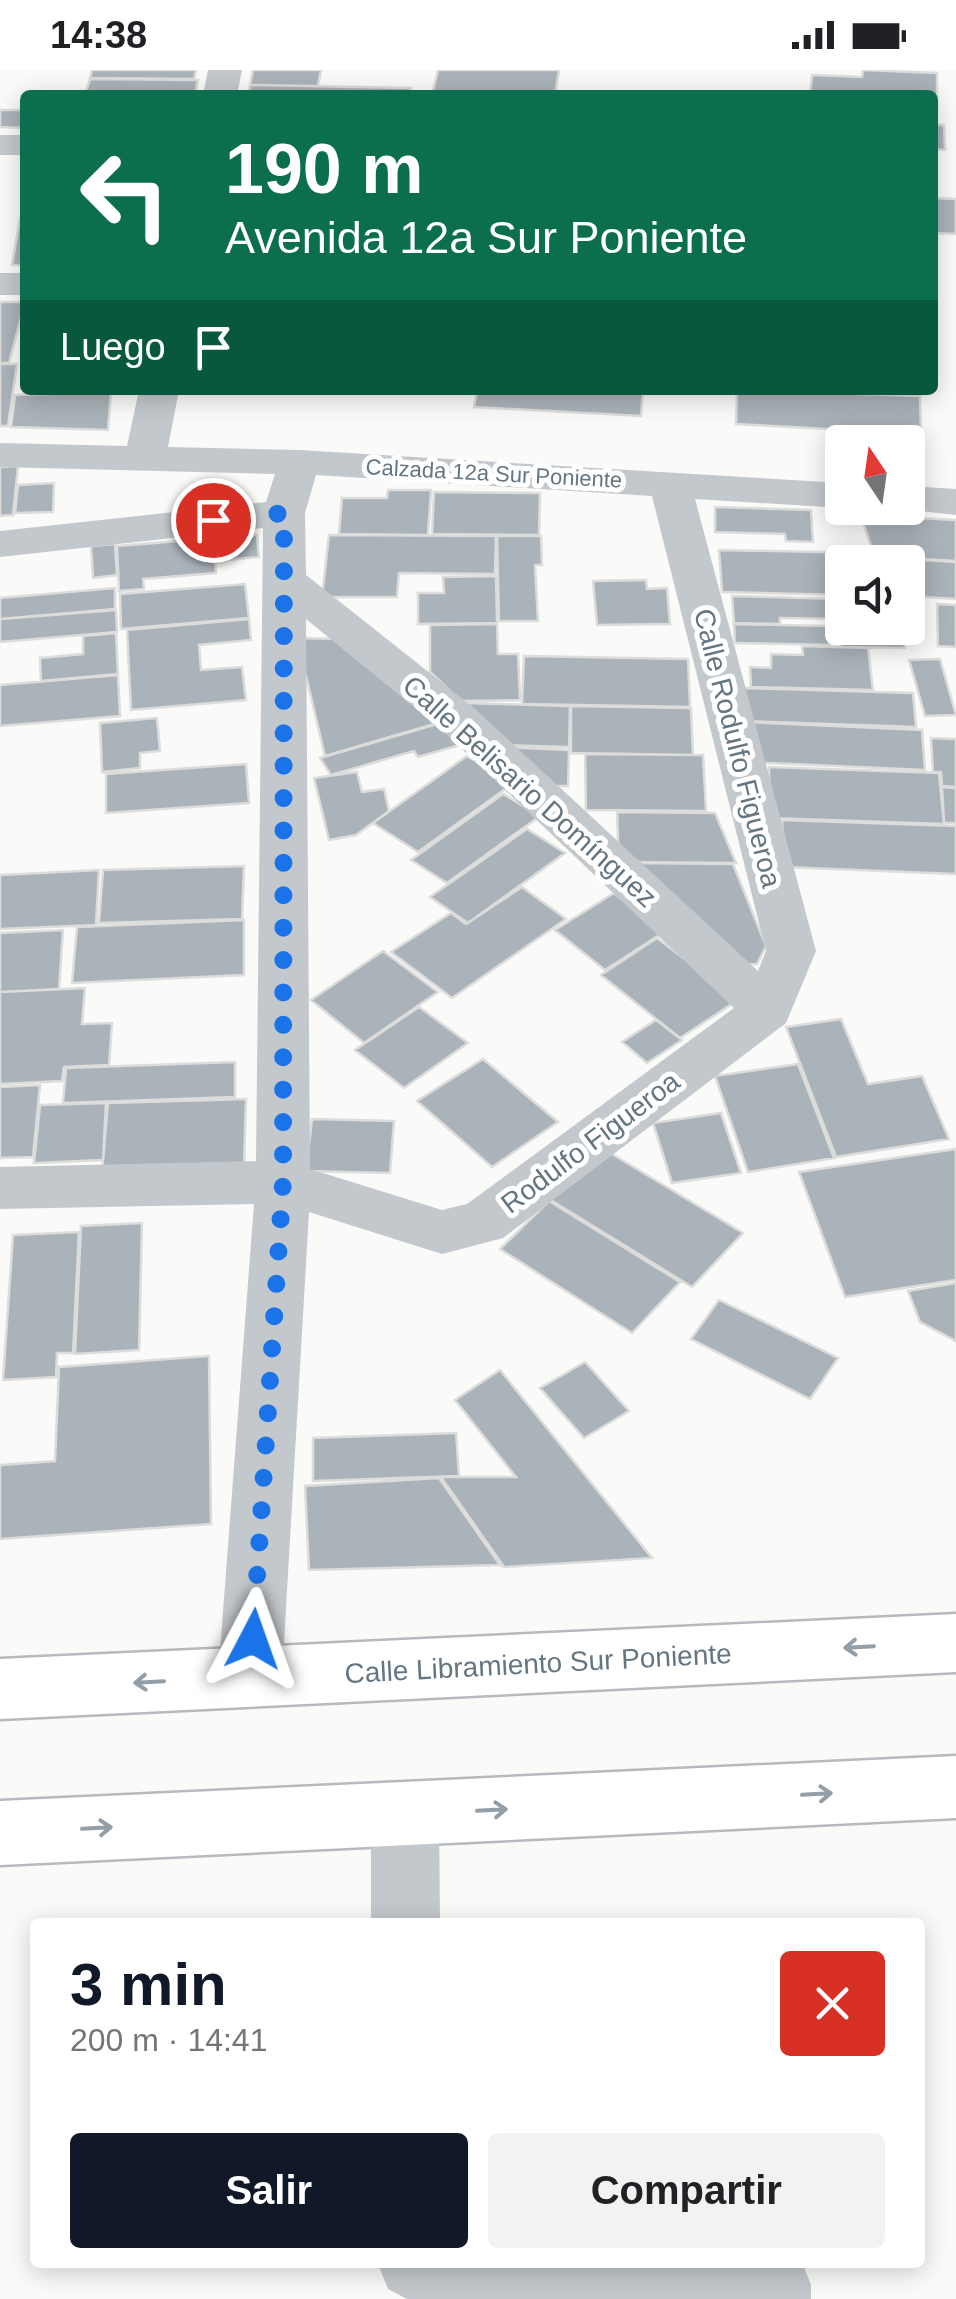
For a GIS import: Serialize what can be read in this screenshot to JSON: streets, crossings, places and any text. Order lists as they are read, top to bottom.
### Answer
{
  "streets": {
    "main road": ["Calle Libramiento Sur Poniente"],
    "street": [
      "Calzada 12a Sur Poniente",
      "Calle Rodulfo Figueroa",
      "Calle Belisario Domínguez",
      "Rodulfo Figueroa"
    ]
  },
  "crossings": [
    ["Calzada 12a Sur Poniente", "Calle Rodulfo Figueroa"],
    ["Calle Rodulfo Figueroa", "Calle Belisario Domínguez"],
    ["Calle Rodulfo Figueroa", "Rodulfo Figueroa"],
    ["Calle Belisario Domínguez", "Rodulfo Figueroa"]
  ],
  "north": "top",
  "page": {
    "status": "14:38",
    "turn": ["190 m", "Avenida 12a Sur Poniente"],
    "then": "Luego",
    "heading": ["3 min", "200 m · 14:41"],
    "buttons": ["Salir", "Compartir"]
  }
}
